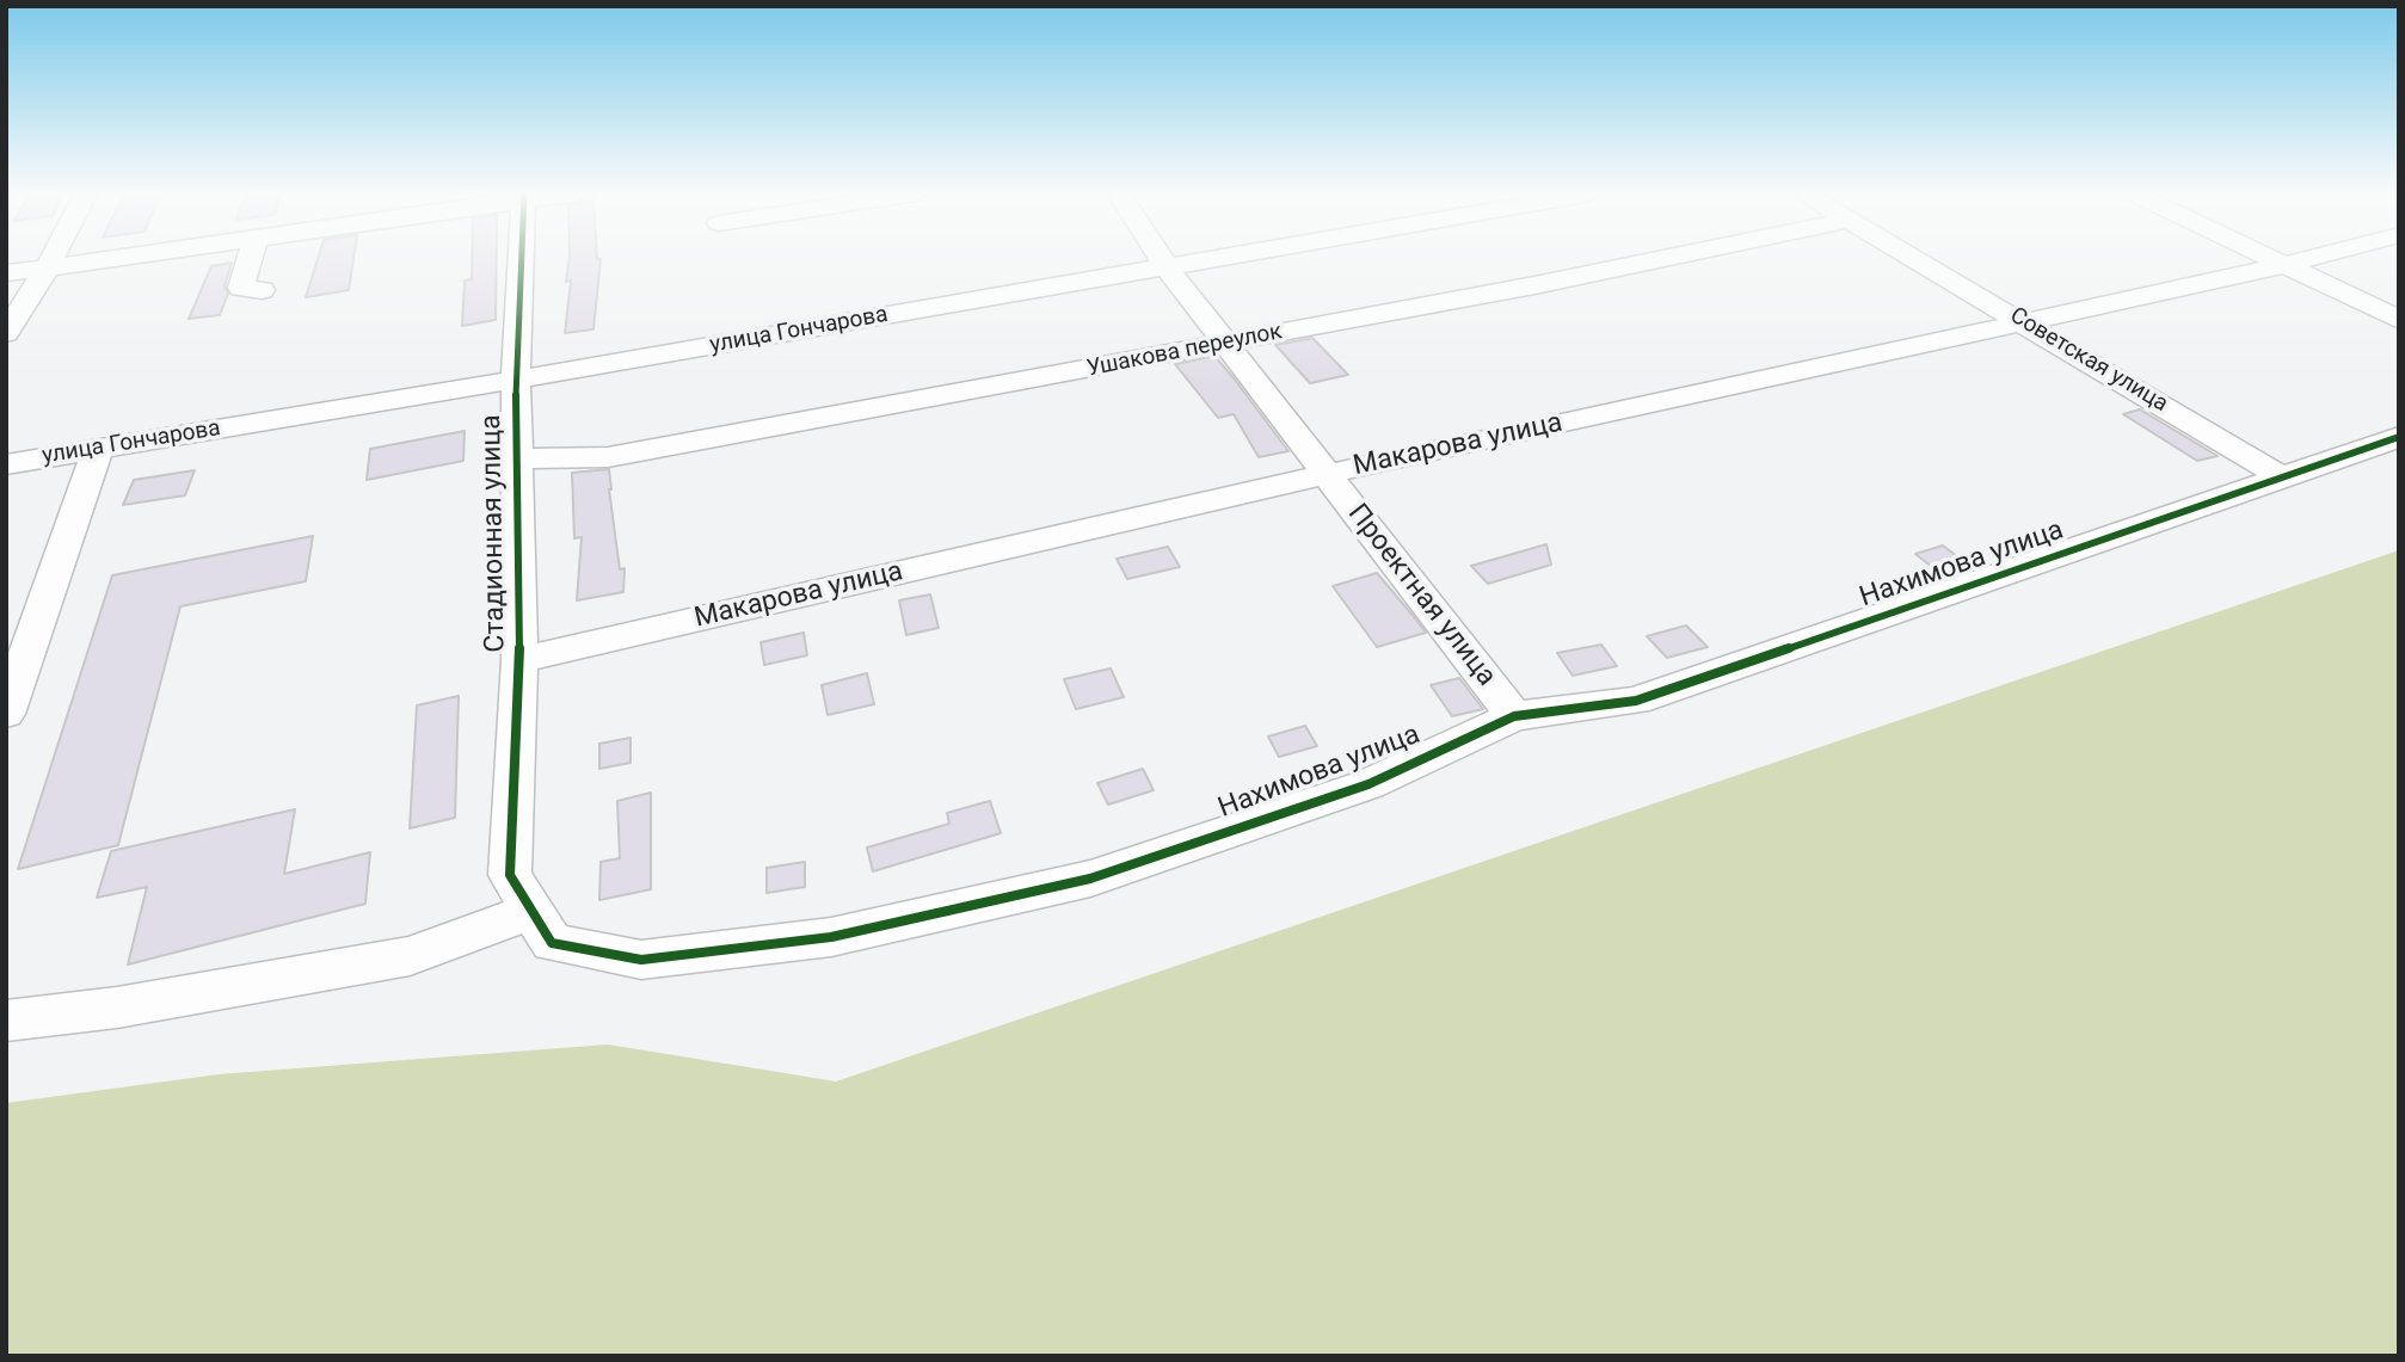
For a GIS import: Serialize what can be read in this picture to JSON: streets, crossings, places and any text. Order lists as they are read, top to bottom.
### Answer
{
  "streets": {
    "street": [
      "улица Гончарова",
      "Ушакова переулок",
      "Советская улица",
      "Макарова улица",
      "Стадионная улица",
      "Нахимова улица",
      "Проектная улица"
    ]
  },
  "crossings": [
    ["улица Гончарова", "Стадионная улица"],
    ["улица Гончарова", "Проектная улица"],
    ["Ушакова переулок", "Стадионная улица"],
    ["Ушакова переулок", "Проектная улица"],
    ["Советская улица", "Макарова улица"],
    ["Советская улица", "Нахимова улица"],
    ["Макарова улица", "Стадионная улица"],
    ["Макарова улица", "Проектная улица"],
    ["Стадионная улица", "Нахимова улица"],
    ["Нахимова улица", "Проектная улица"]
  ]
}
